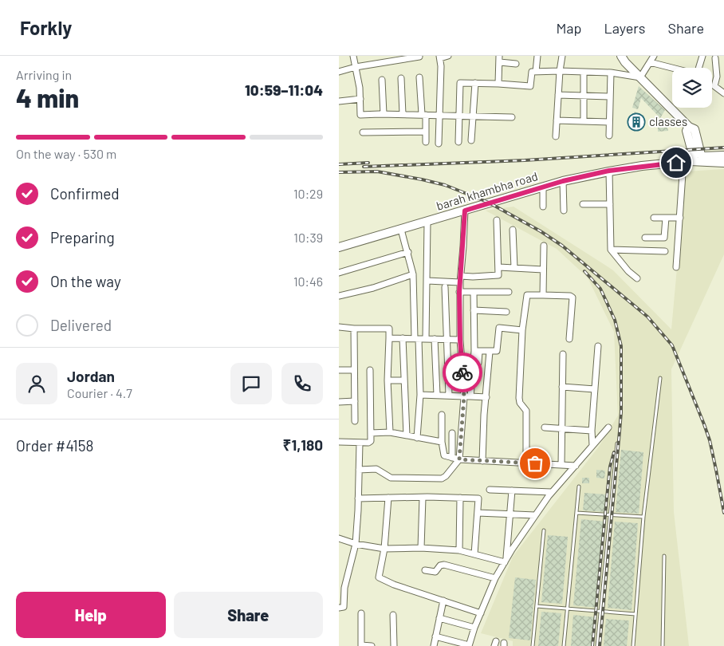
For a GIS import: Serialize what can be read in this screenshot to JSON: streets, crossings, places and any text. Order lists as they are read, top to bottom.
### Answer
{
  "streets": {
    "street": ["barah khambha road"]
  },
  "places": {
    "building": ["classes"]
  },
  "page": {
    "header": "Forkly",
    "nav": ["Map", "Layers", "Share"],
    "heading": ["4 min", "Arriving in", "10:59–11:04"],
    "panel": [
      "Jordan",
      "Courier · 4.7",
      "Order #4158",
      "₹1,180"
    ],
    "bar": "On the way · 530 m",
    "list": [
      ["Confirmed", "10:29"],
      ["Preparing", "10:39"],
      ["On the way", "10:46"],
      "Delivered"
    ],
    "buttons": ["Help", "Share"]
  }
}
